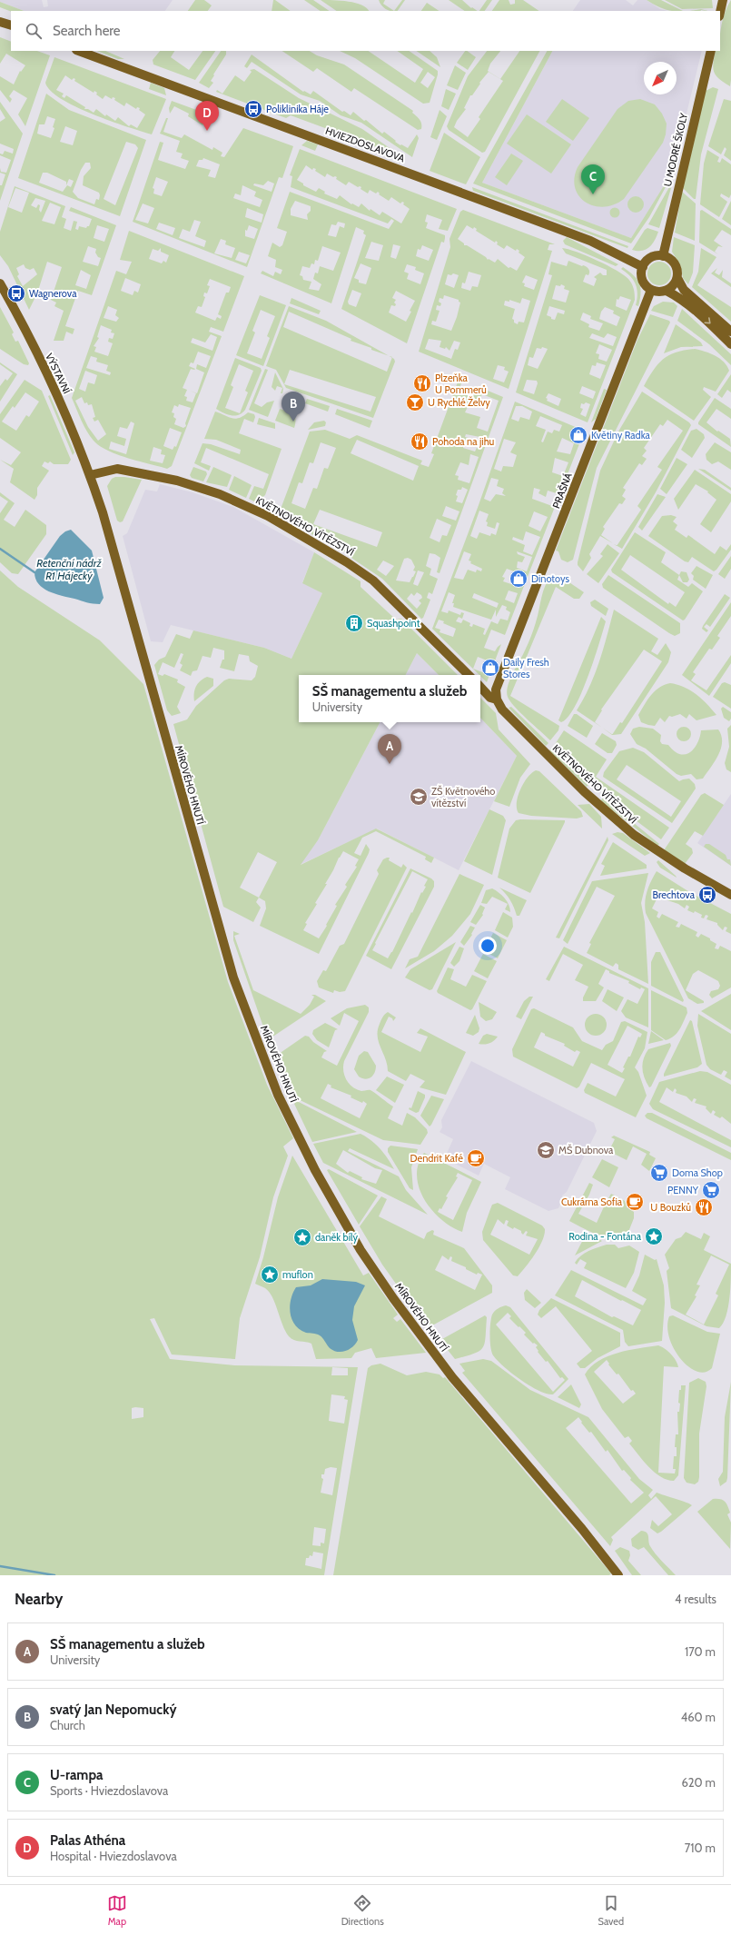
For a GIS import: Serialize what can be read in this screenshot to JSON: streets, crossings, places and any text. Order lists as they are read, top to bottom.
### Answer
{
  "streets": {
    "street": [
      "HVIEZDOSLAVOVA",
      "U MODRÉ ŠKOLY",
      "VÝSTAVNÍ",
      "PRAŠNÁ",
      "KVĚTNOVÉHO VÍTĚZSTVÍ",
      "MÍROVÉHO HNUTÍ"
    ]
  },
  "crossings": [
    ["HVIEZDOSLAVOVA", "U MODRÉ ŠKOLY"],
    ["HVIEZDOSLAVOVA", "PRAŠNÁ"],
    ["U MODRÉ ŠKOLY", "PRAŠNÁ"],
    ["VÝSTAVNÍ", "KVĚTNOVÉHO VÍTĚZSTVÍ"],
    ["VÝSTAVNÍ", "MÍROVÉHO HNUTÍ"],
    ["PRAŠNÁ", "KVĚTNOVÉHO VÍTĚZSTVÍ"],
    ["KVĚTNOVÉHO VÍTĚZSTVÍ", "MÍROVÉHO HNUTÍ"]
  ],
  "water": ["Retenční nádrž R1 Hájecký"],
  "places": {
    "bus stop": ["Poliklinika Háje", "Wagnerova", "Brechtova"],
    "restaurant": ["Plzeňka U Pommerů", "Pohoda na jihu", "U Bouzků"],
    "bar": ["U Rychlé Želvy"],
    "shop": ["Květiny Radka", "Dinotoys", "Daily Fresh Stores"],
    "building": ["Squashpoint"],
    "school or university": ["ZŠ Květnového vítězství", "MŠ Dubnova"],
    "cafe": ["Dendrit Kafé", "Cukrárna Sofia"],
    "supermarket": ["Doma Shop", "PENNY"],
    "place": ["Rodina - Fontána", "daněk bílý", "muflon"]
  },
  "north": "bottom left",
  "page": {
    "search": "Search here",
    "pins": [
      "D",
      "C",
      "B",
      "A"
    ],
    "popup": ["SŠ managementu a služeb", "University"],
    "heading": ["Nearby", "4 results"],
    "list": [
      {
        "mark": "A",
        "name": "SŠ managementu a služeb",
        "note": "University",
        "value": "170 m"
      },
      {
        "mark": "B",
        "name": "svatý Jan Nepomucký",
        "note": "Church",
        "value": "460 m"
      },
      {
        "mark": "C",
        "name": "U-rampa",
        "note": "Sports · Hviezdoslavova",
        "value": "620 m"
      },
      {
        "mark": "D",
        "name": "Palas Athéna",
        "note": "Hospital · Hviezdoslavova",
        "value": "710 m"
      }
    ],
    "nav": ["Map", "Directions", "Saved"]
  }
}
